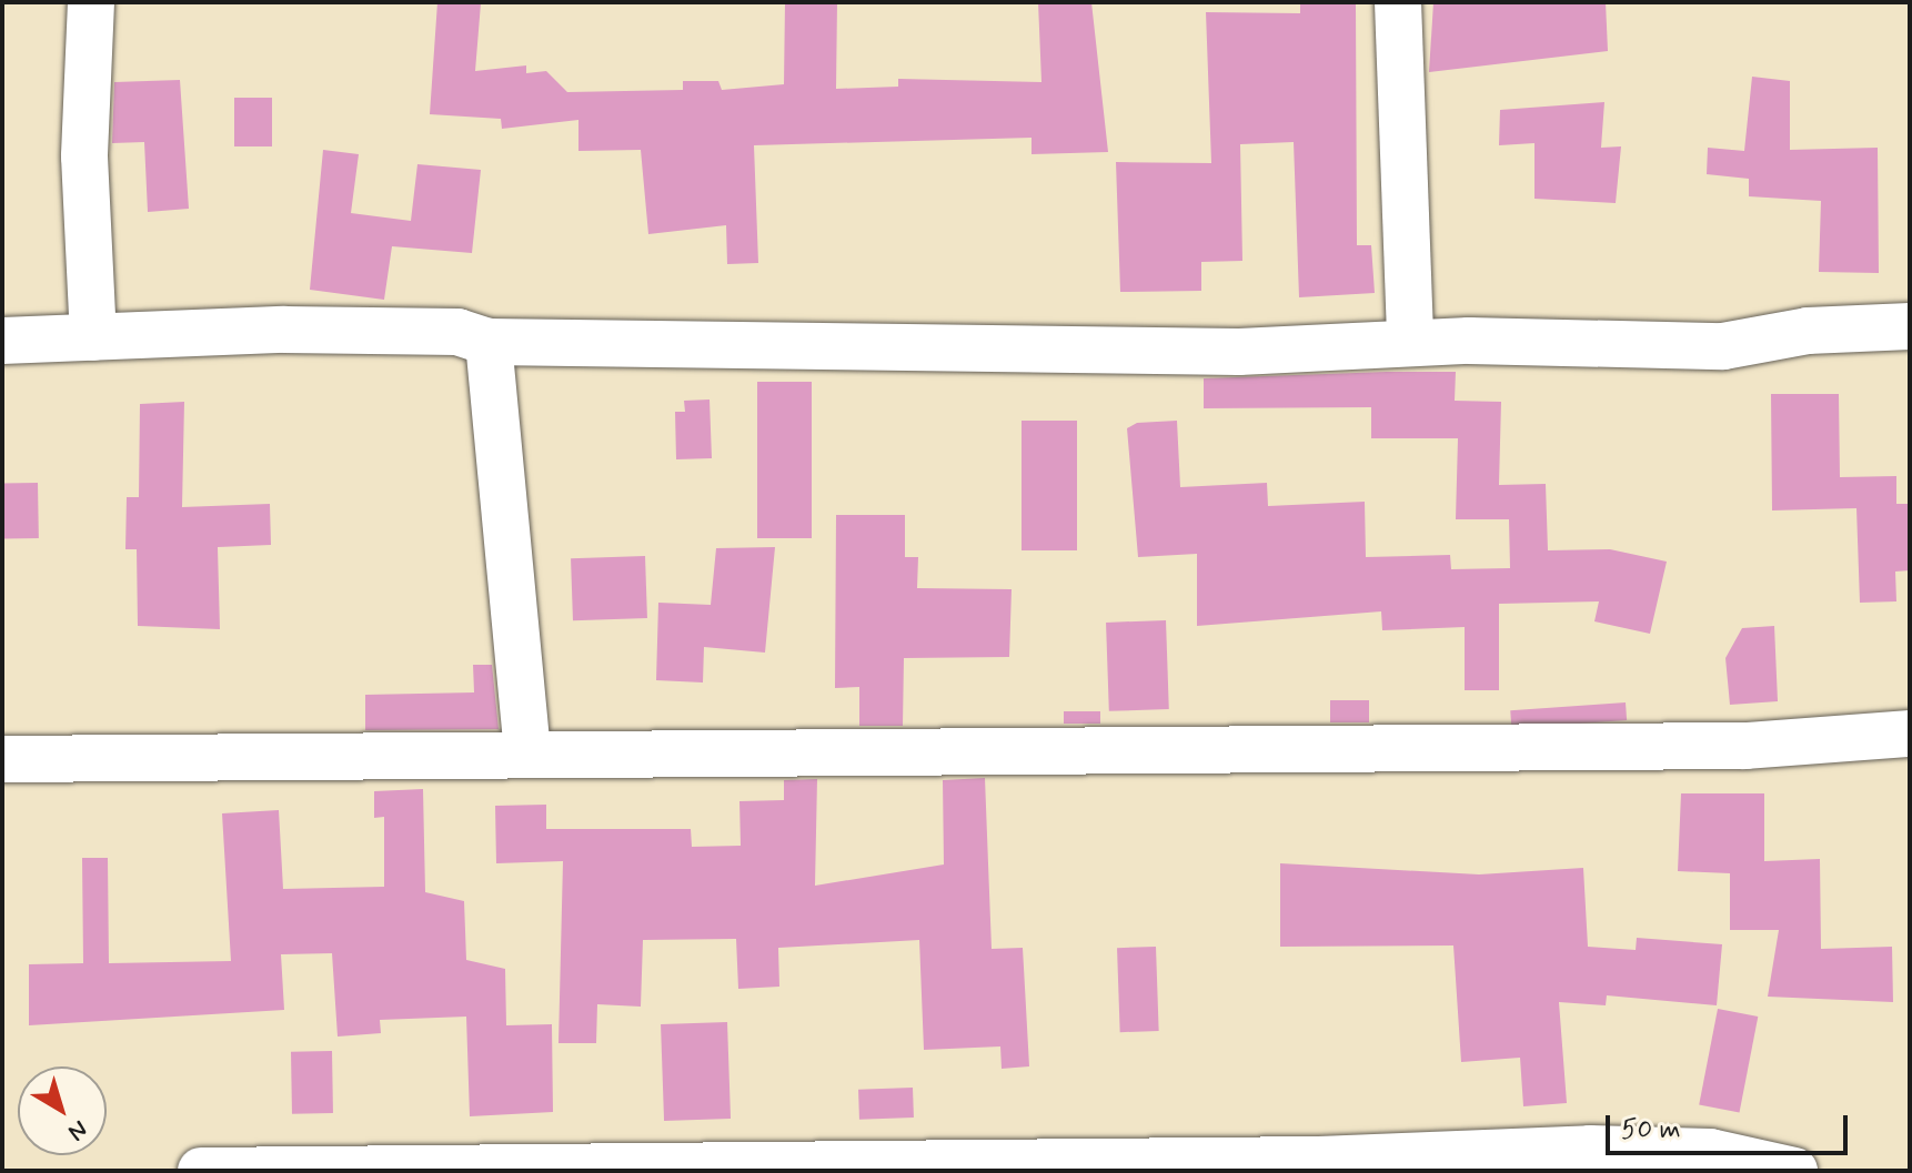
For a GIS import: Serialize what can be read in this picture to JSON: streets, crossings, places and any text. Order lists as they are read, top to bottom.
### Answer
{
  "scale_bar": "50 m",
  "north": "bottom right"
}
